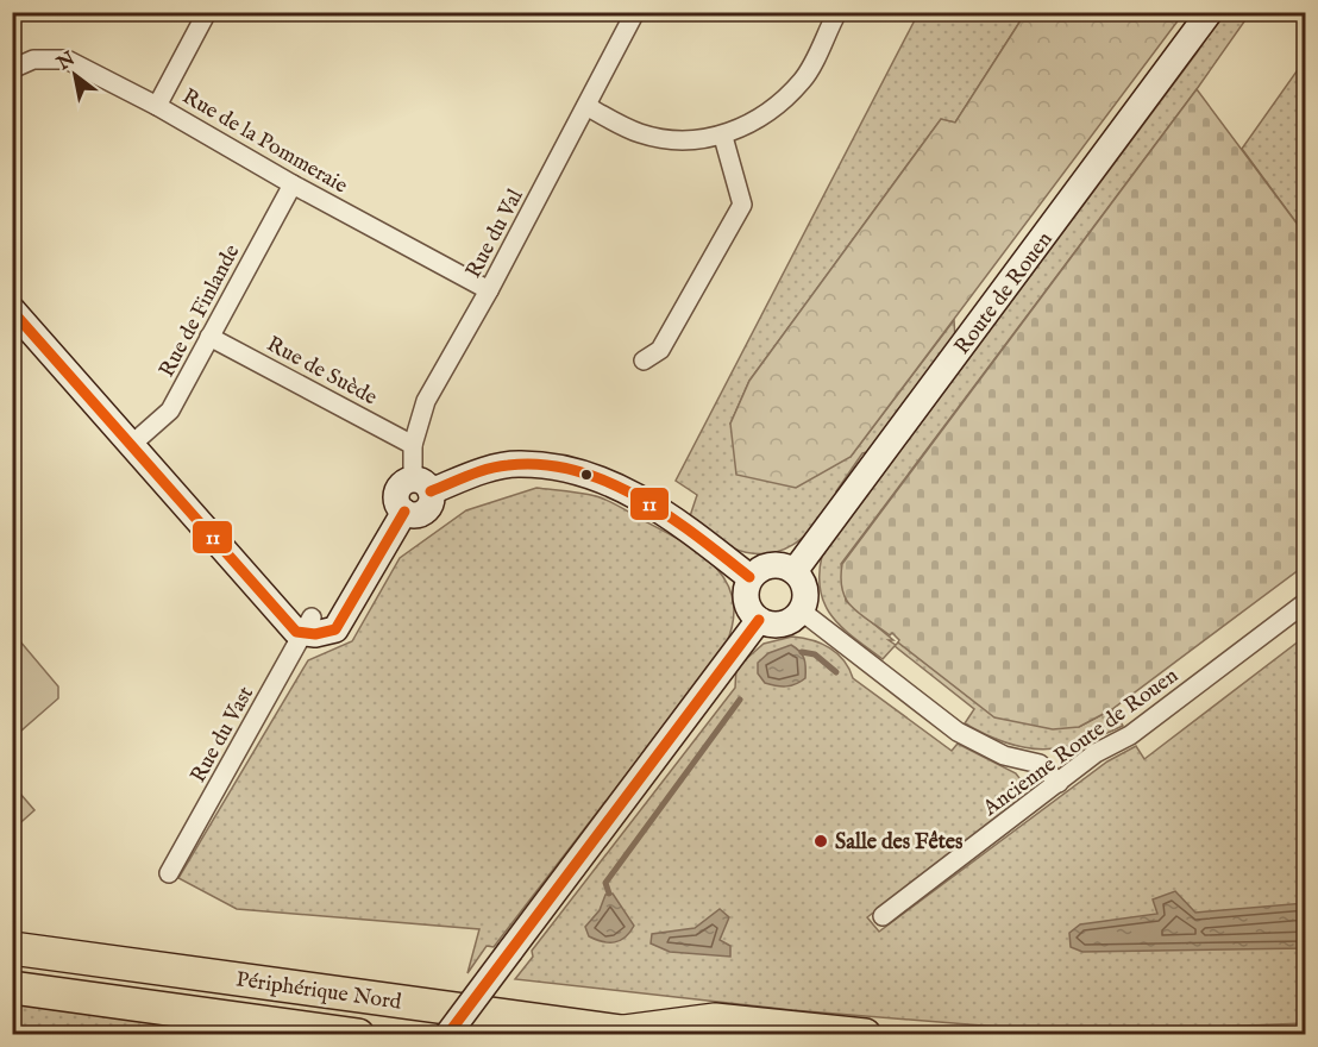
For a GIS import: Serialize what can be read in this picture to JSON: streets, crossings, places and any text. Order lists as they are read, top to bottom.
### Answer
{
  "streets": {
    "highway": ["Périphérique Nord"],
    "main road": ["Route de Rouen"],
    "street": [
      "Rue de la Pommeraie",
      "Rue du Val",
      "Rue de Finlande",
      "Rue de Suède",
      "Rue du Vast",
      "Ancienne Route de Rouen"
    ]
  },
  "crossings": [
    ["Rue de la Pommeraie", "Rue du Val"],
    ["Rue de la Pommeraie", "Rue de Finlande"],
    ["Rue du Val", "Rue de Suède"],
    ["Rue de Finlande", "Rue de Suède"]
  ],
  "places": ["Salle des Fêtes"],
  "lines": ["transit line 11"],
  "north": "top left"
}
